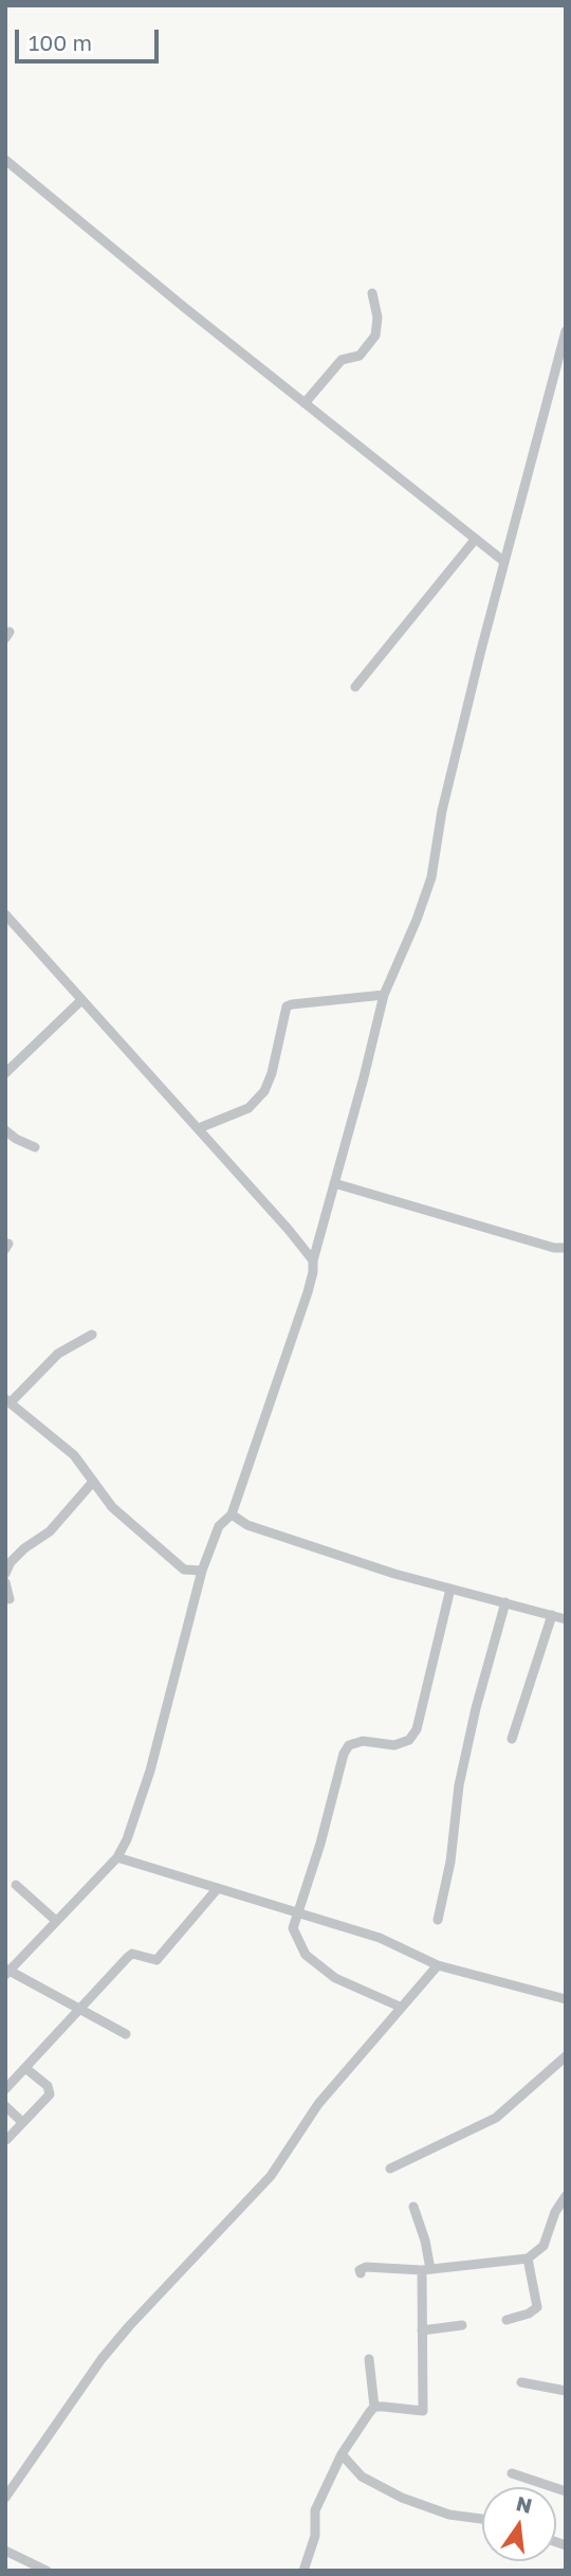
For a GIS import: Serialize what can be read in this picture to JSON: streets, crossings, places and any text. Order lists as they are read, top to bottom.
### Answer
{
  "scale_bar": "100 m",
  "north": "top"
}
